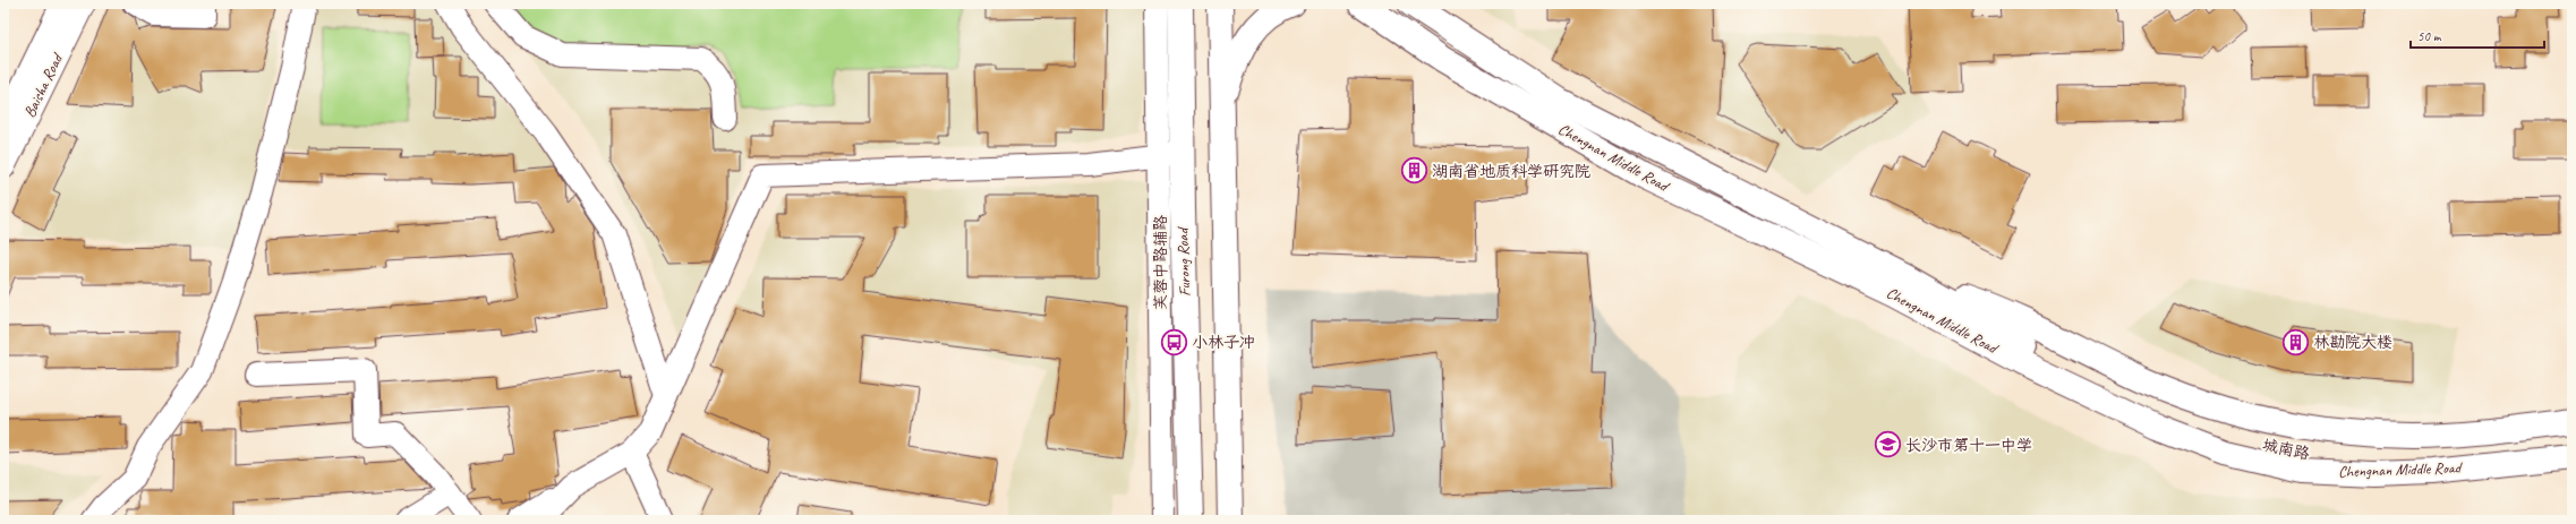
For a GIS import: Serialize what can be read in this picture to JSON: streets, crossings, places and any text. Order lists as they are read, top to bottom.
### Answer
{
  "streets": {
    "main road": ["Chengnan Middle Road", "Furong Road", "城南路"],
    "street": ["Baisha Road", "芙蓉中路辅路"]
  },
  "crossings": [
    ["Chengnan Middle Road", "城南路"],
    ["芙蓉中路辅路", "Furong Road"]
  ],
  "places": {
    "building": ["湖南省地质科学研究院", "林勘院大楼"],
    "bus stop": ["小林子冲"],
    "school or university": ["长沙市第十一中学"]
  },
  "scale_bar": "50 m"
}
